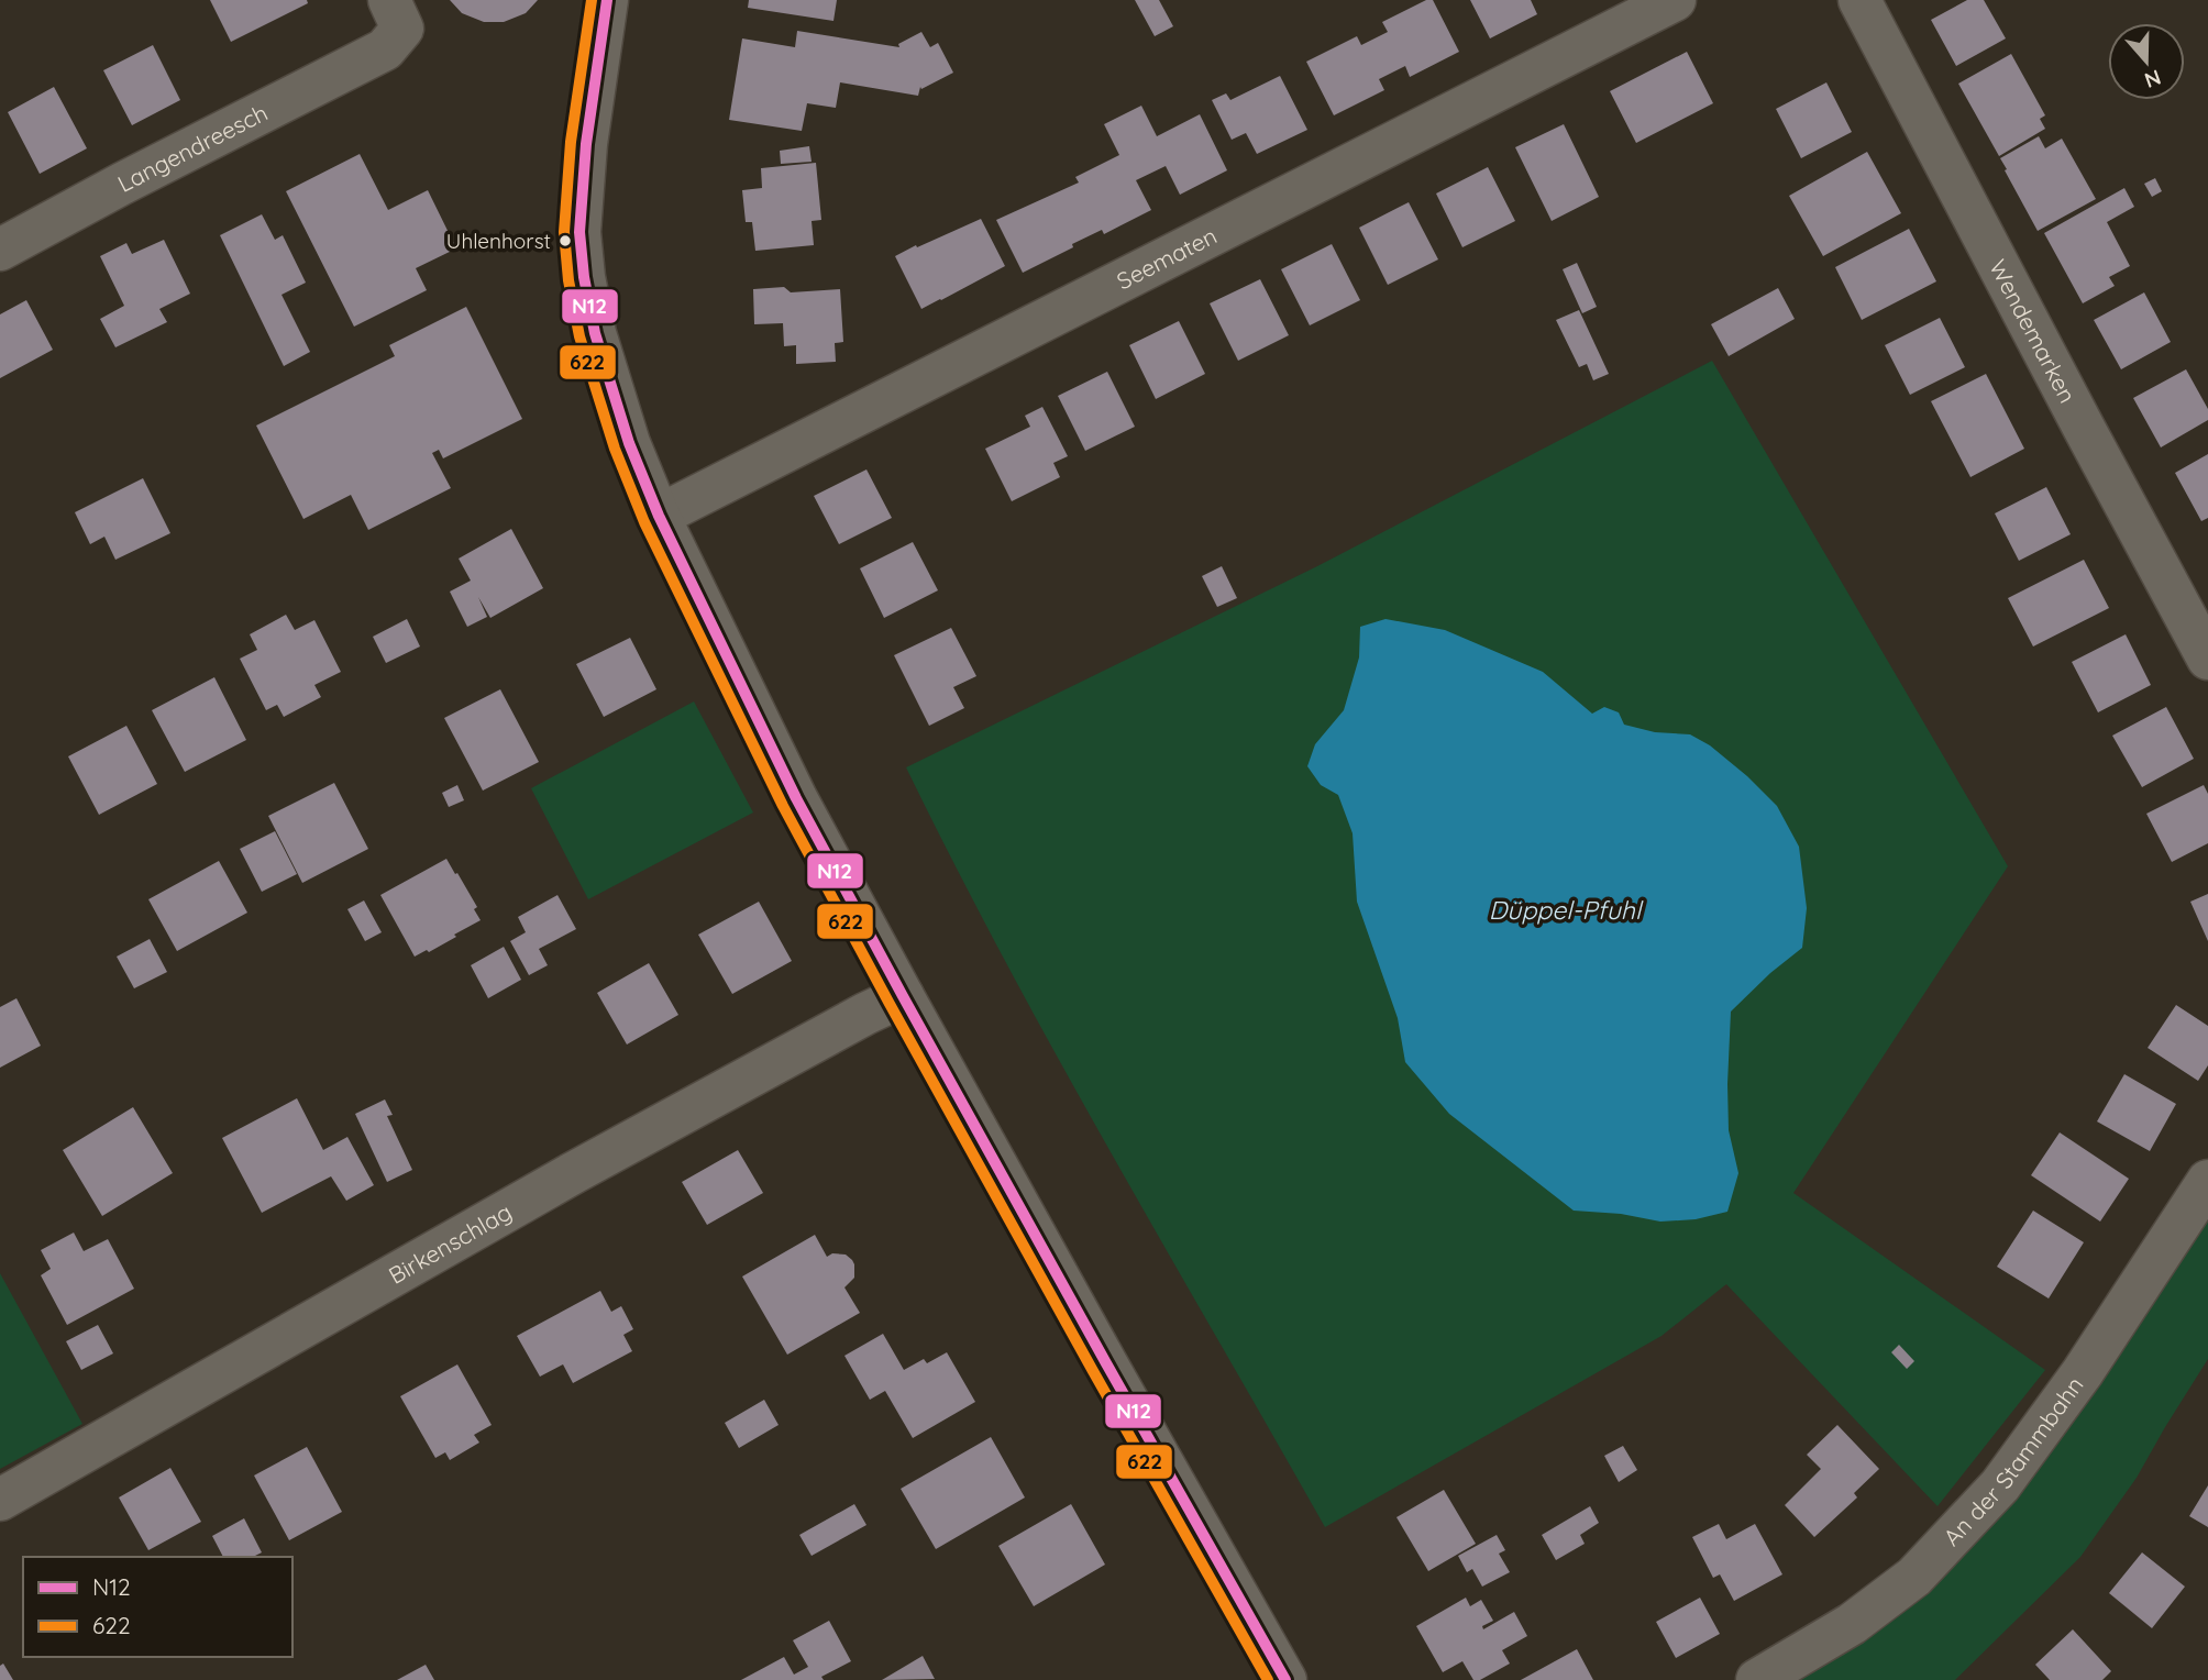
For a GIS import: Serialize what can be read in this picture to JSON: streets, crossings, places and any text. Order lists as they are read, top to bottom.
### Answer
{
  "streets": {
    "street": [
      "Langendreesch",
      "Seematen",
      "Wendemarken",
      "Birkenschlag",
      "An der Stammbahn"
    ]
  },
  "water": ["Düppel-Pfuhl"],
  "places": ["Uhlenhorst"],
  "lines": ["transit line N12", "transit line 622"],
  "legend": ["N12", "622"],
  "north": "bottom"
}
